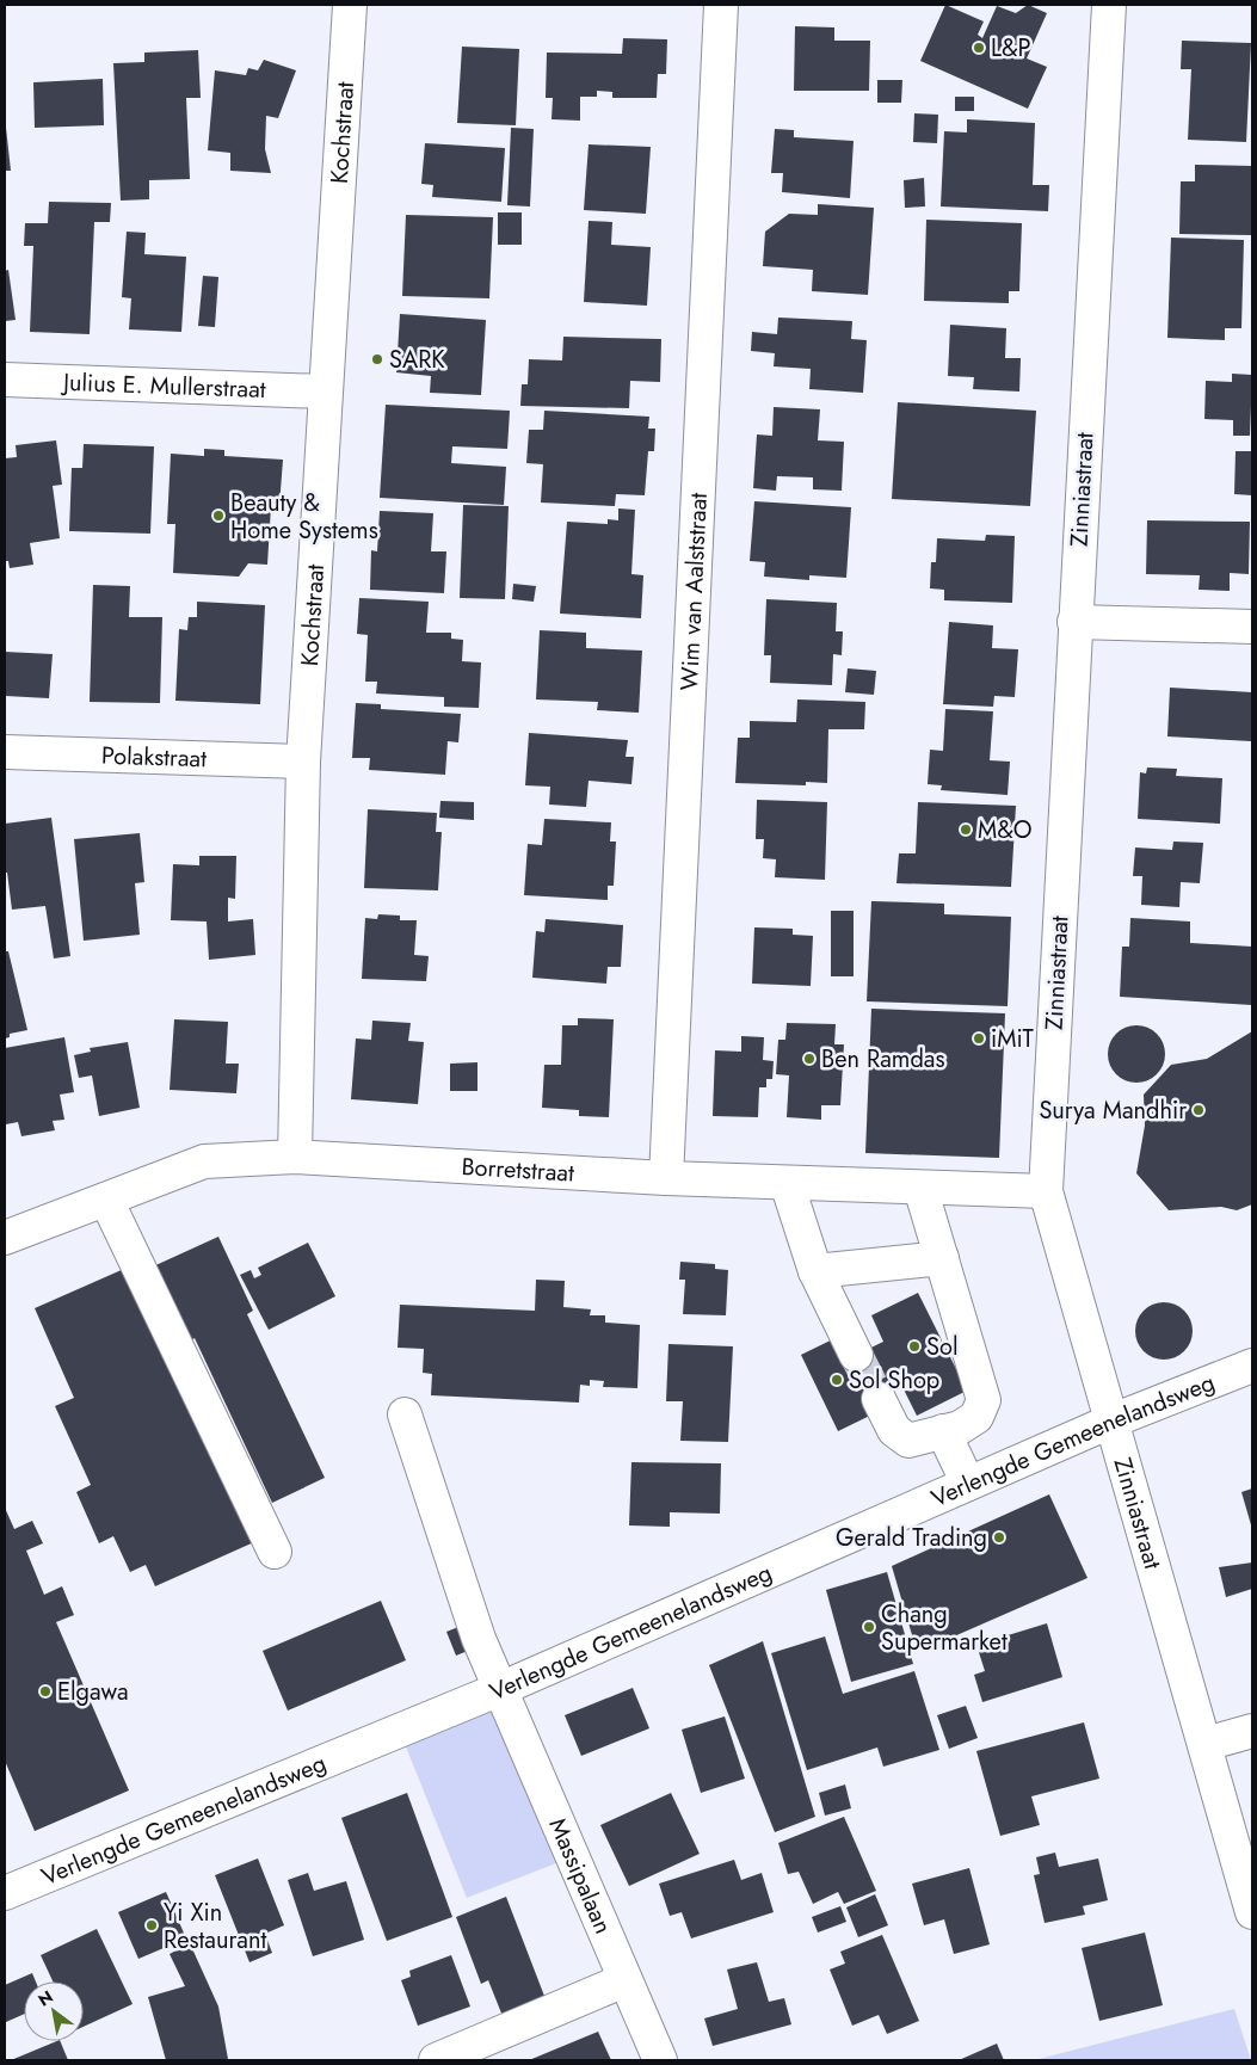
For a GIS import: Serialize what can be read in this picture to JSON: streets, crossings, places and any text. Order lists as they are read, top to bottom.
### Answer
{
  "streets": {
    "street": [
      "Kochstraat",
      "Julius E. Mullerstraat",
      "Zinniastraat",
      "Wim van Aalststraat",
      "Polakstraat",
      "Borretstraat",
      "Verlengde Gemeenelandsweg",
      "Massipalaan"
    ]
  },
  "crossings": [
    ["Kochstraat", "Julius E. Mullerstraat"],
    ["Kochstraat", "Polakstraat"],
    ["Kochstraat", "Borretstraat"],
    ["Zinniastraat", "Borretstraat"],
    ["Zinniastraat", "Verlengde Gemeenelandsweg"],
    ["Wim van Aalststraat", "Borretstraat"],
    ["Verlengde Gemeenelandsweg", "Massipalaan"]
  ],
  "places": [
    "L&P",
    "SARK",
    "Beauty & Home Systems",
    "M&O",
    "iMiT",
    "Ben Ramdas",
    "Surya Mandhir",
    "Sol",
    "Sol Shop",
    "Gerald Trading",
    "Chang Supermarket",
    "Elgawa",
    "Yi Xin Restaurant"
  ],
  "north": "top left"
}
